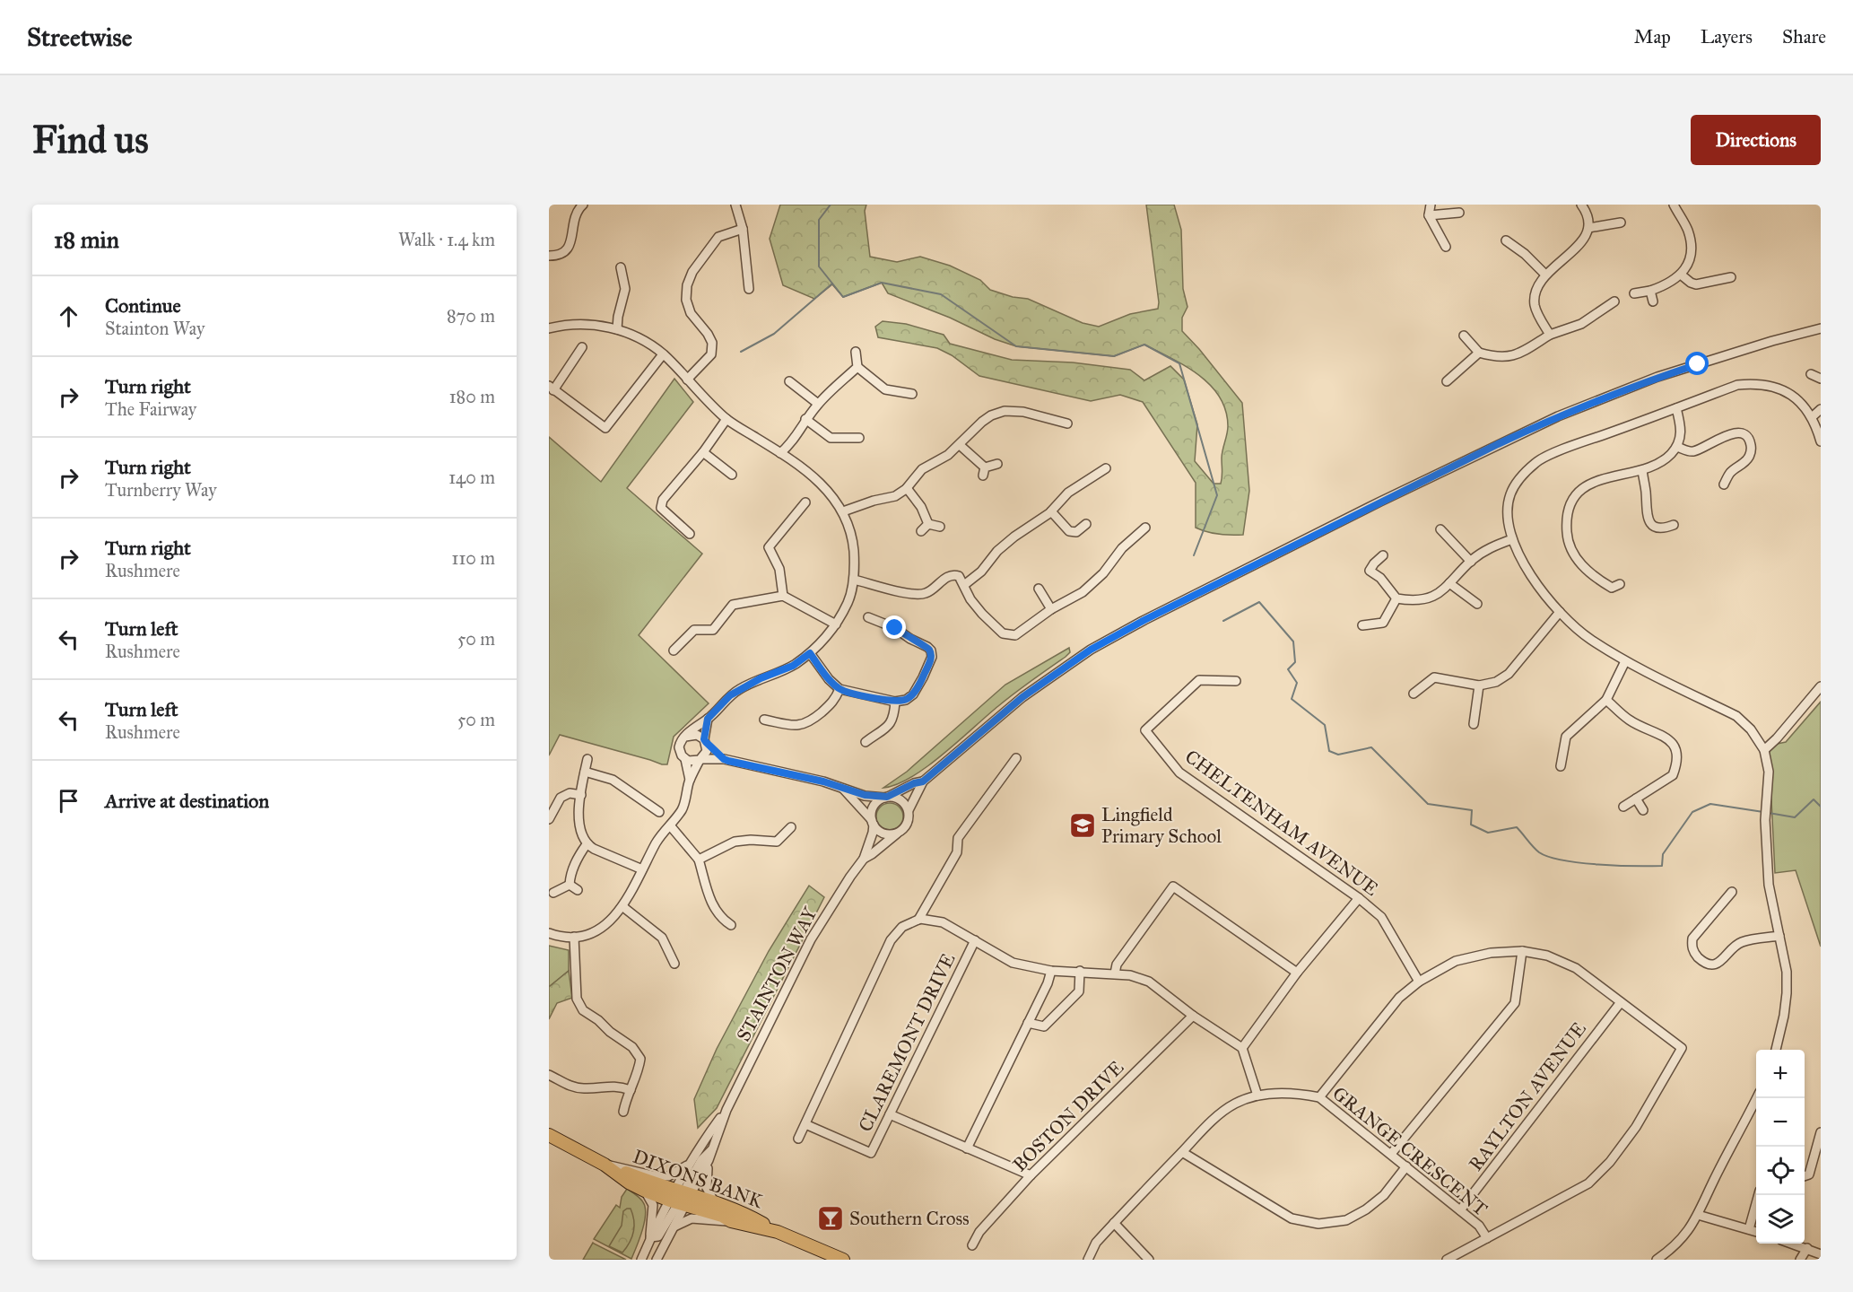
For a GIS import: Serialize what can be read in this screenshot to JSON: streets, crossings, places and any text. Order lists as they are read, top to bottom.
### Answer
{
  "streets": {
    "highway": ["DIXONS BANK"],
    "street": [
      "CHELTENHAM AVENUE",
      "STAINTON WAY",
      "CLAREMONT DRIVE",
      "RAYLTON AVENUE",
      "BOSTON DRIVE",
      "GRANGE CRESCENT"
    ]
  },
  "crossings": [
    ["STAINTON WAY", "DIXONS BANK"],
    ["RAYLTON AVENUE", "GRANGE CRESCENT"]
  ],
  "places": {
    "school or university": ["Lingfield Primary School"],
    "bar": ["Southern Cross"]
  },
  "page": {
    "header": "Streetwise",
    "nav": ["Map", "Layers", "Share"],
    "buttons": "Directions",
    "title": "Find us",
    "heading": ["18 min", "Walk · 1.4 km"],
    "list": [
      ["Continue", "Stainton Way", "870 m"],
      ["Turn right", "The Fairway", "180 m"],
      ["Turn right", "Turnberry Way", "140 m"],
      ["Turn right", "Rushmere", "110 m"],
      ["Turn left", "Rushmere", "50 m"],
      ["Turn left", "Rushmere", "50 m"],
      "Arrive at destination"
    ],
    "map_buttons": ["+", "−"]
  }
}
